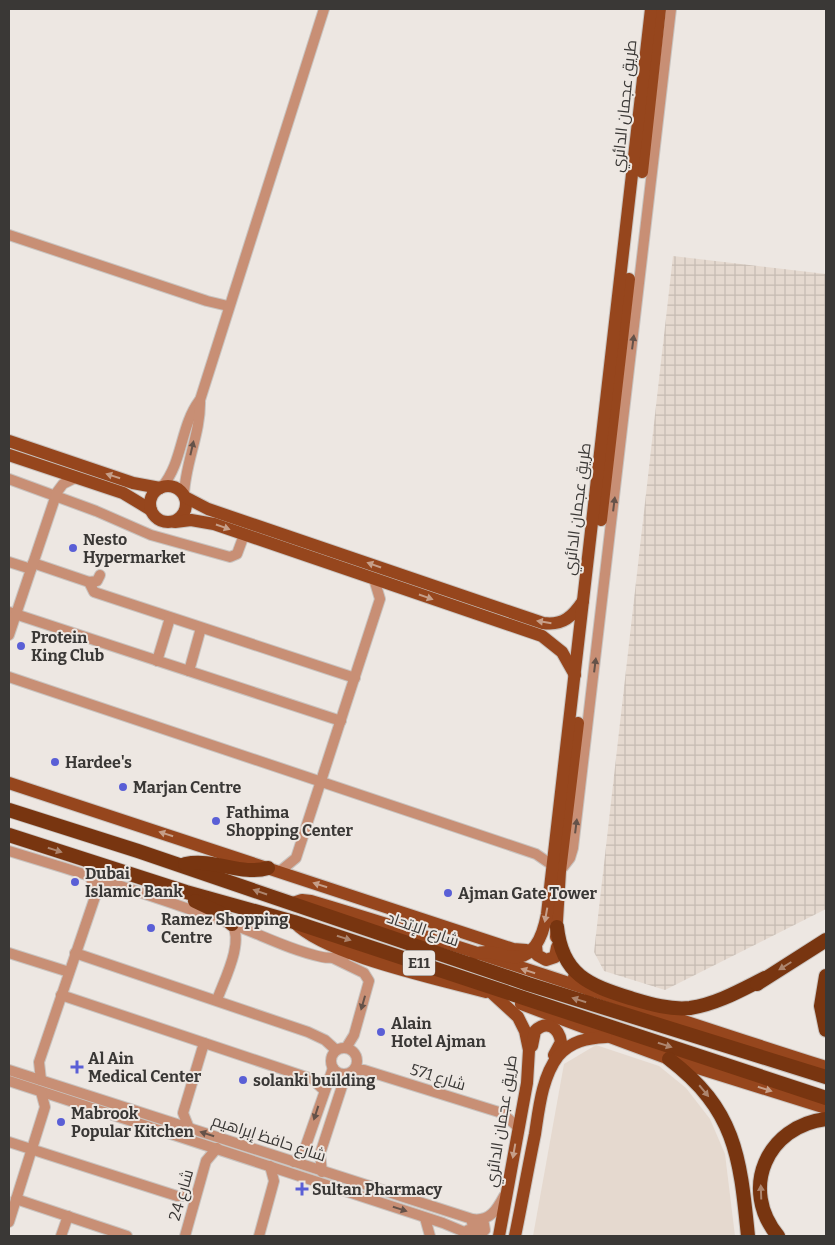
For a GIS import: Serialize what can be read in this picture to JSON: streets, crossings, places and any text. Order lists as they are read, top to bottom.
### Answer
{
  "streets": {
    "highway": ["شارع الإتحاد", "E11"],
    "main road": ["طريق عجمان الدائري"],
    "street": ["شارع 571", "شارع حافظ إبراهيم", "شارع 24"]
  },
  "crossings": [
    ["طريق عجمان الدائري", "شارع 571"],
    ["طريق عجمان الدائري", "شارع حافظ إبراهيم"],
    ["شارع حافظ إبراهيم", "شارع 24"]
  ],
  "places": {
    "other": [
      "Nesto Hypermarket",
      "Protein King Club",
      "Hardee's",
      "Marjan Centre",
      "Fathima Shopping Center",
      "Dubai Islamic Bank",
      "Ajman Gate Tower",
      "Ramez Shopping Centre",
      "Alain Hotel Ajman",
      "solanki building",
      "Mabrook Popular Kitchen"
    ],
    "health": ["Al Ain Medical Center", "Sultan Pharmacy"]
  }
}
